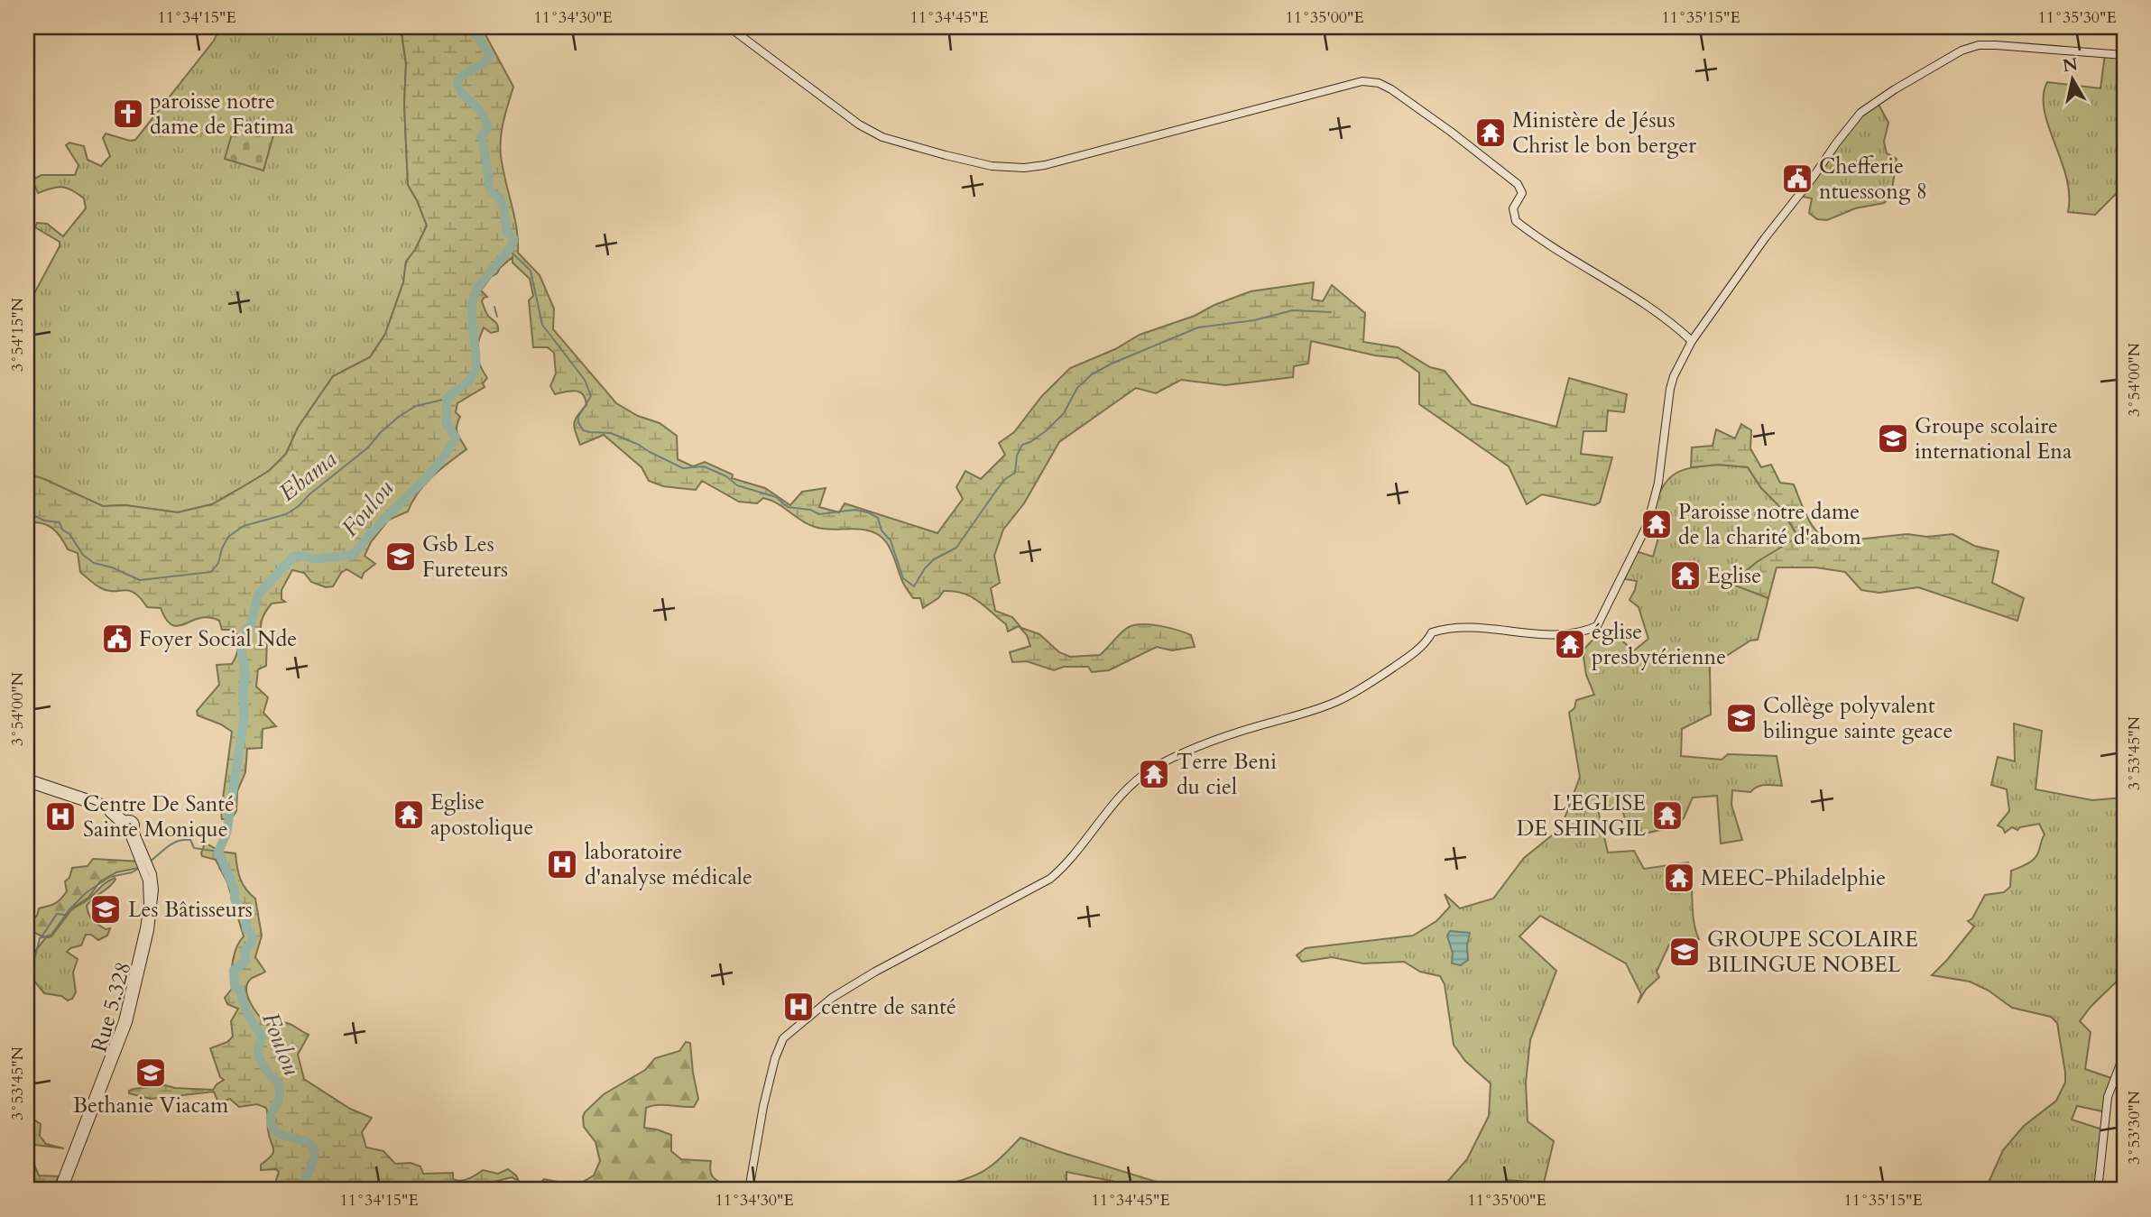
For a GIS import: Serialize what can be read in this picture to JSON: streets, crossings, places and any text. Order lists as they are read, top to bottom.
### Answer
{
  "streets": {
    "street": ["Rue 5.328"]
  },
  "water": ["Ebama", "Foulou"],
  "places": {
    "church": ["paroisse notre dame de Fatima"],
    "temple": [
      "Ministère de Jésus Christ le bon berger",
      "Paroisse notre dame de la charité d'abom",
      "Eglise",
      "église presbytérienne",
      "Terre Beni du ciel",
      "Eglise apostolique",
      "L'EGLISE DE SHINGIL",
      "MEEC-Philadelphie"
    ],
    "public building": ["Chefferie ntuessong 8", "Foyer Social Nde"],
    "school or university": [
      "Groupe scolaire international Ena",
      "Gsb Les Fureteurs",
      "Collège polyvalent bilingue sainte geace",
      "Les Bâtisseurs",
      "GROUPE SCOLAIRE BILINGUE NOBEL",
      "Bethanie Viacam"
    ],
    "hospital": ["Centre De Santé Sainte Monique", "laboratoire d'analyse médicale", "centre de santé"]
  },
  "north": "top",
  "coordinates": [
    "11°34'15\"E",
    "11°34'30\"E",
    "11°34'45\"E",
    "11°35'00\"E",
    "11°35'15\"E",
    "11°35'30\"E",
    "3°54'15\"N",
    "3°54'00\"N",
    "3°53'45\"N",
    "3°53'30\"N"
  ]
}
